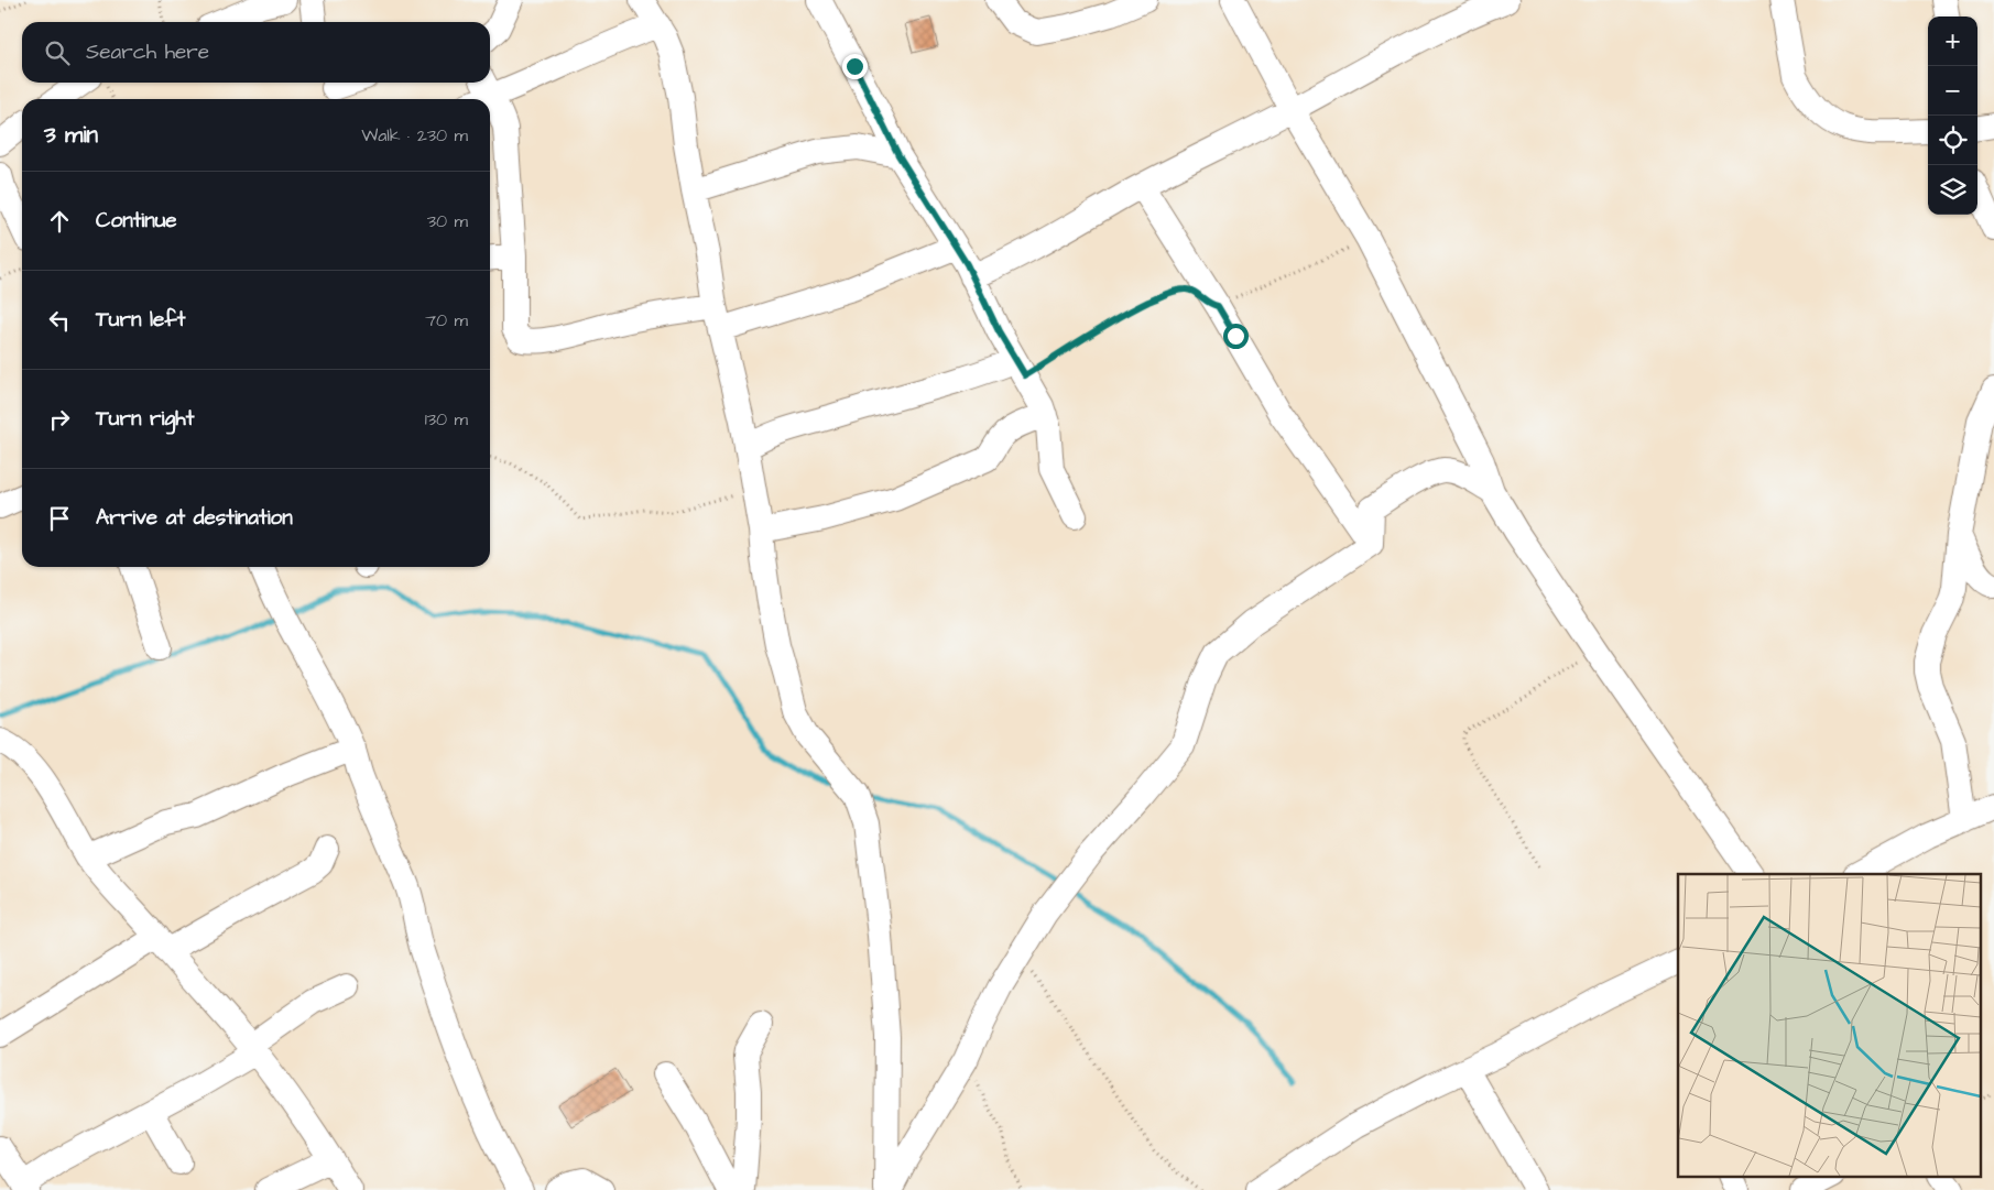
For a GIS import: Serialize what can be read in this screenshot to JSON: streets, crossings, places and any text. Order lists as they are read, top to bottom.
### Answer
{
  "page": {
    "map_buttons": ["+", "−"],
    "search": "Search here",
    "heading": ["3 min", "Walk · 230 m"],
    "list": [
      ["Continue", "30 m"],
      ["Turn left", "70 m"],
      ["Turn right", "130 m"],
      "Arrive at destination"
    ]
  }
}
